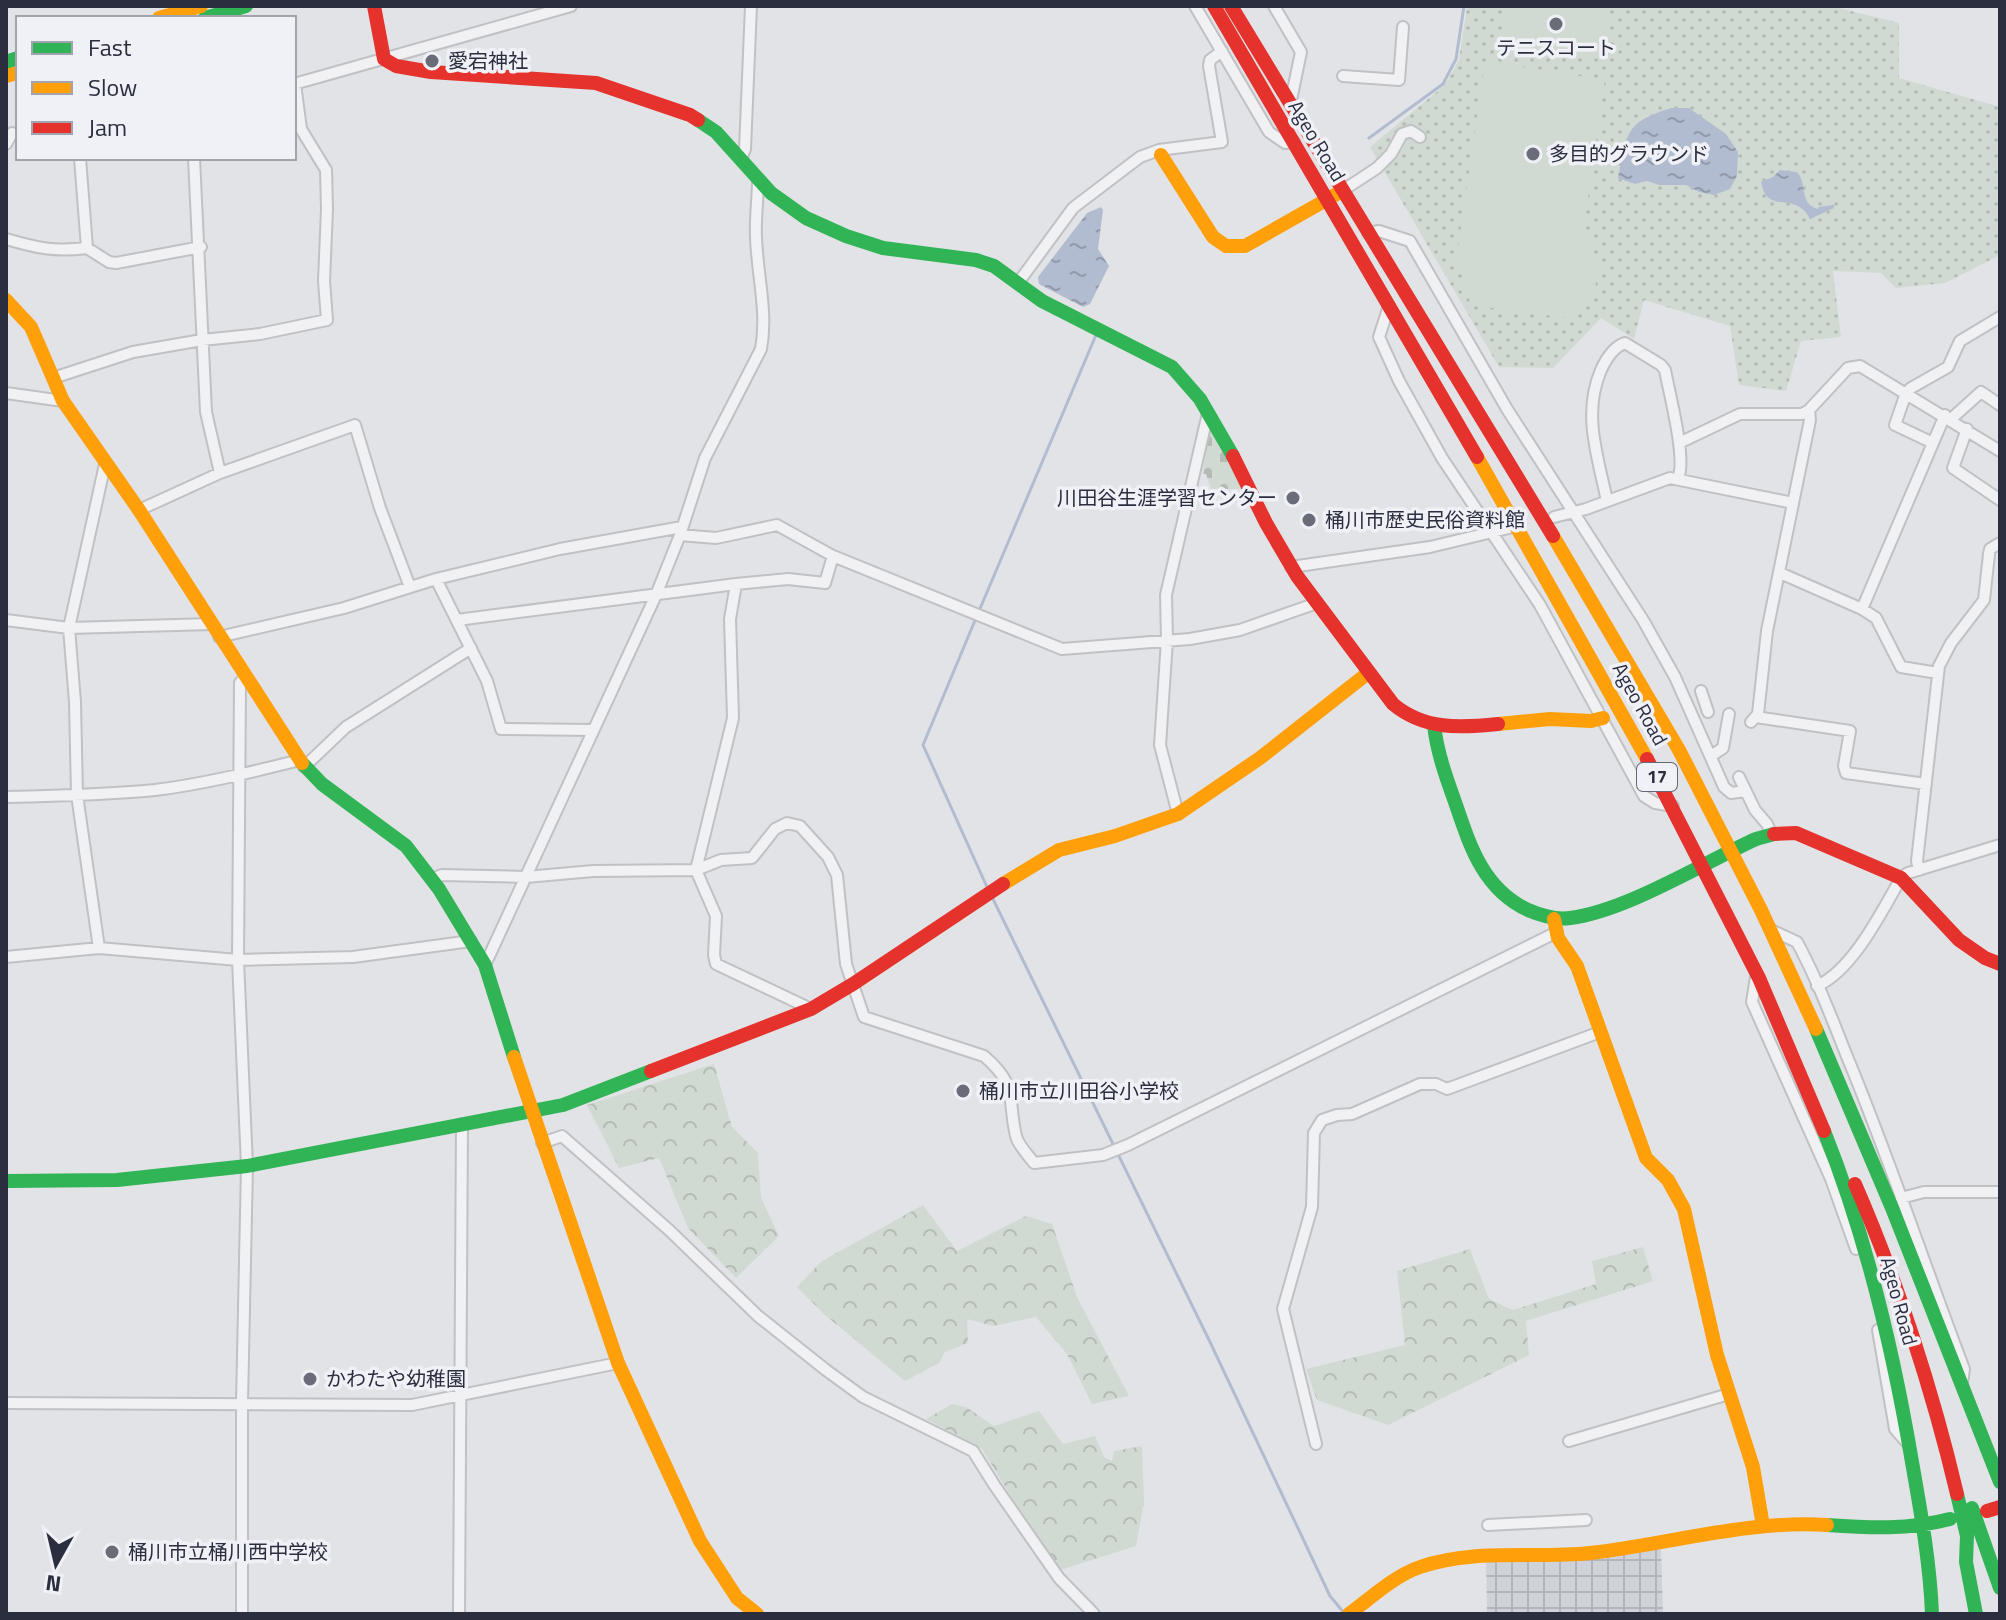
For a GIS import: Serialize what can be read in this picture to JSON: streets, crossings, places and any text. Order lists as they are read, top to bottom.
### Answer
{
  "streets": {
    "main road": ["Ageo Road", "17"]
  },
  "places": [
    "テニスコート",
    "愛宕神社",
    "多目的グラウンド",
    "川田谷生涯学習センター",
    "桶川市歴史民俗資料館",
    "桶川市立川田谷小学校",
    "かわたや幼稚園",
    "桶川市立桶川西中学校"
  ],
  "legend": ["Fast", "Slow", "Jam"],
  "north": "bottom"
}
